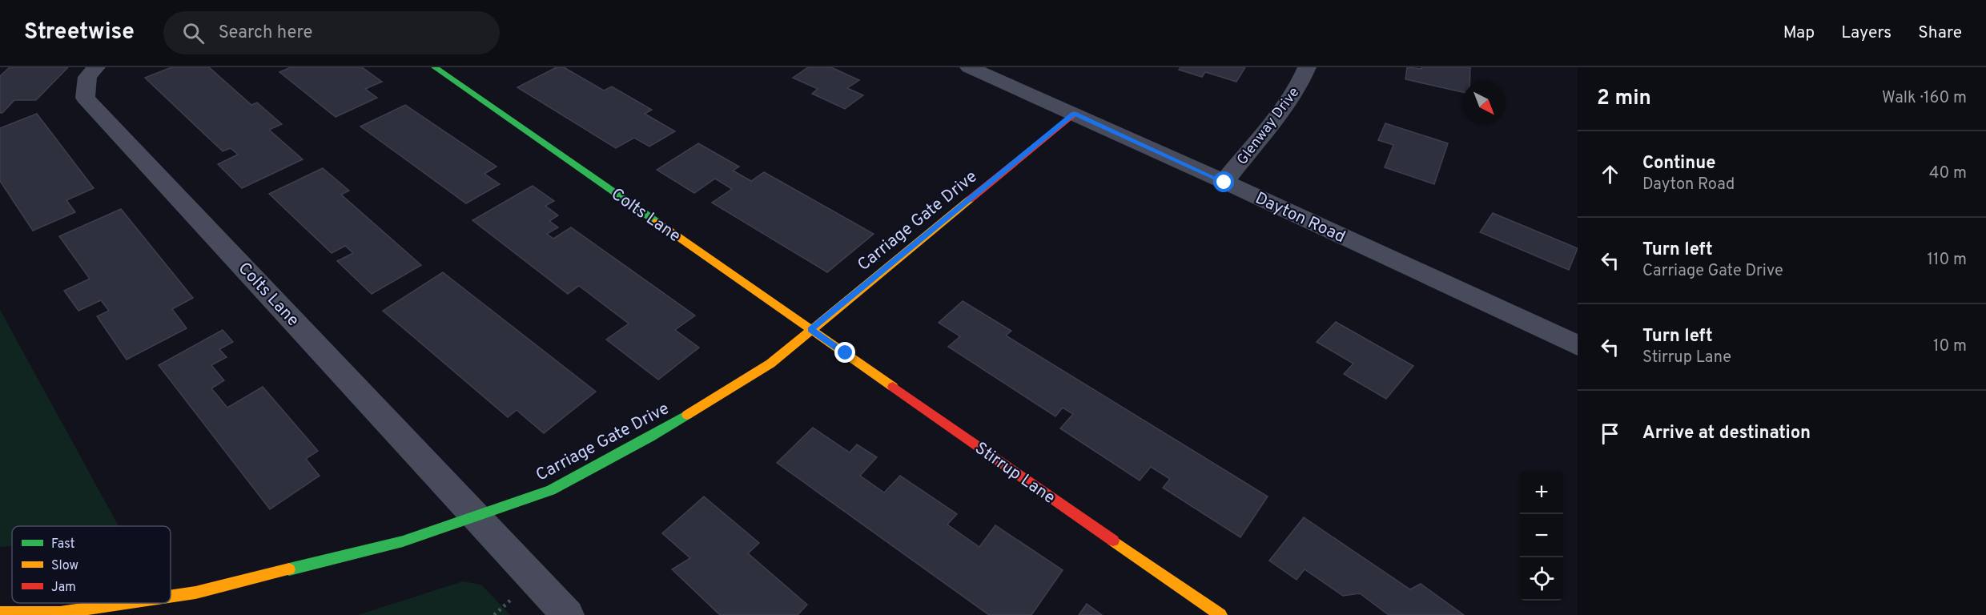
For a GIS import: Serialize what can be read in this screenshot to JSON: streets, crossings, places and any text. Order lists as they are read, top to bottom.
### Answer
{
  "streets": {
    "street": [
      "Glenway Drive",
      "Colts Lane",
      "Dayton Road",
      "Carriage Gate Drive",
      "Stirrup Lane"
    ]
  },
  "crossings": [
    ["Glenway Drive", "Dayton Road"],
    ["Colts Lane", "Carriage Gate Drive"],
    ["Colts Lane", "Stirrup Lane"],
    ["Dayton Road", "Carriage Gate Drive"],
    ["Carriage Gate Drive", "Stirrup Lane"]
  ],
  "legend": ["Fast", "Slow", "Jam"],
  "north": "bottom right",
  "page": {
    "header": "Streetwise",
    "search": "Search here",
    "nav": ["Map", "Layers", "Share"],
    "heading": ["2 min", "Walk · 160 m"],
    "list": [
      ["Continue", "Dayton Road", "40 m"],
      ["Turn left", "Carriage Gate Drive", "110 m"],
      ["Turn left", "Stirrup Lane", "10 m"],
      "Arrive at destination"
    ],
    "map_buttons": ["+", "−"]
  }
}
